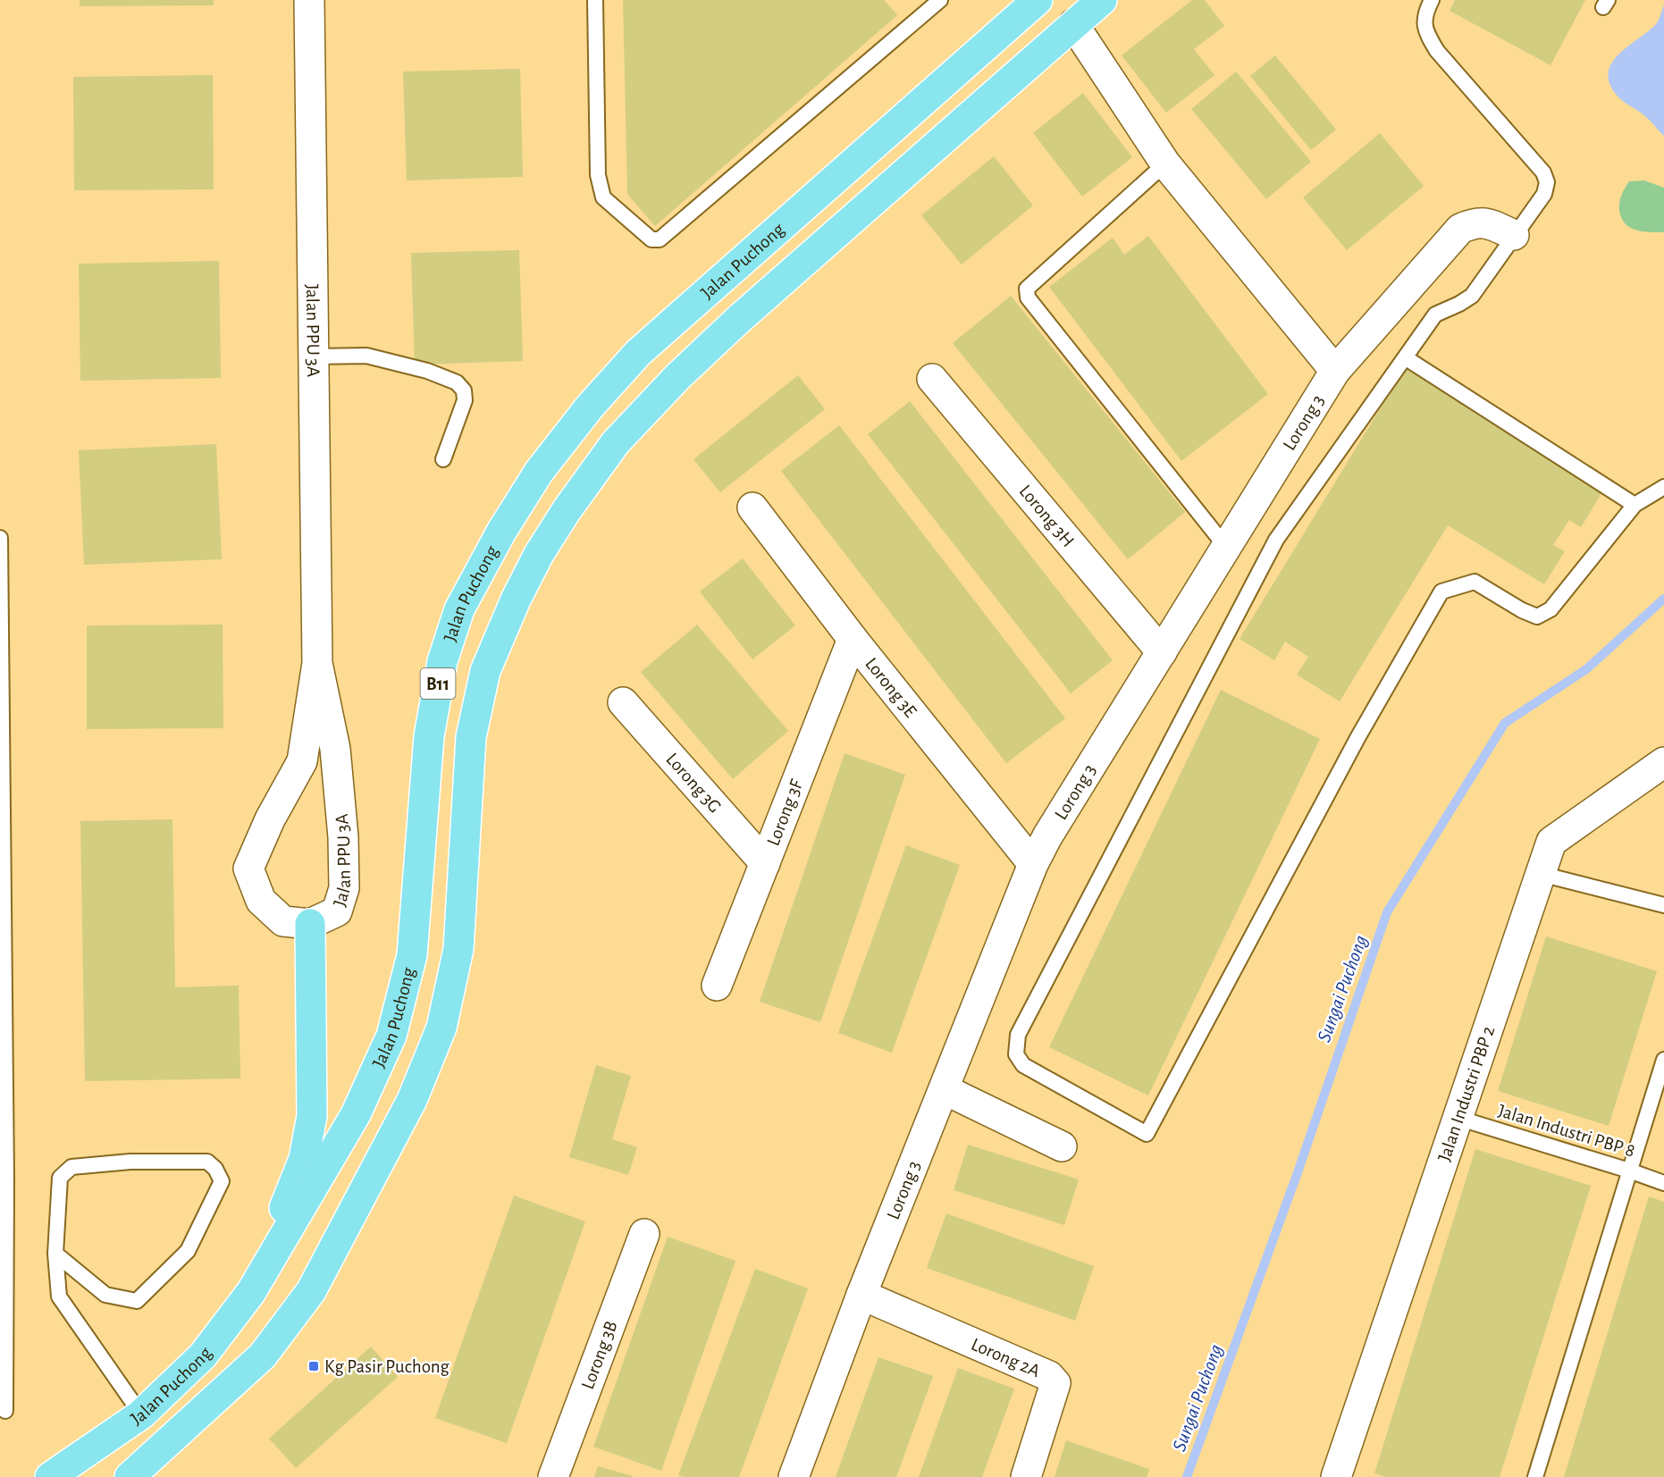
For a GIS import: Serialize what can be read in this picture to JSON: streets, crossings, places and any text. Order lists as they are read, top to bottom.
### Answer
{
  "streets": {
    "main road": ["Jalan Puchong", "B11"],
    "street": [
      "Jalan PPU 3A",
      "Lorong 3",
      "Lorong 3H",
      "Lorong 3E",
      "Lorong 3G",
      "Lorong 3F",
      "Jalan Industri PBP 2",
      "Lorong 3B",
      "Lorong 2A"
    ],
    "lane": ["Jalan Industri PBP 8"]
  },
  "crossings": [
    ["Lorong 3", "Lorong 3H"],
    ["Lorong 3", "Lorong 3E"],
    ["Lorong 3", "Lorong 2A"],
    ["Lorong 3E", "Lorong 3F"],
    ["Lorong 3G", "Lorong 3F"],
    ["Jalan Industri PBP 2", "Jalan Industri PBP 8"]
  ],
  "water": ["Sungai Puchong"],
  "places": {
    "transit": ["Kg Pasir Puchong"]
  }
}
